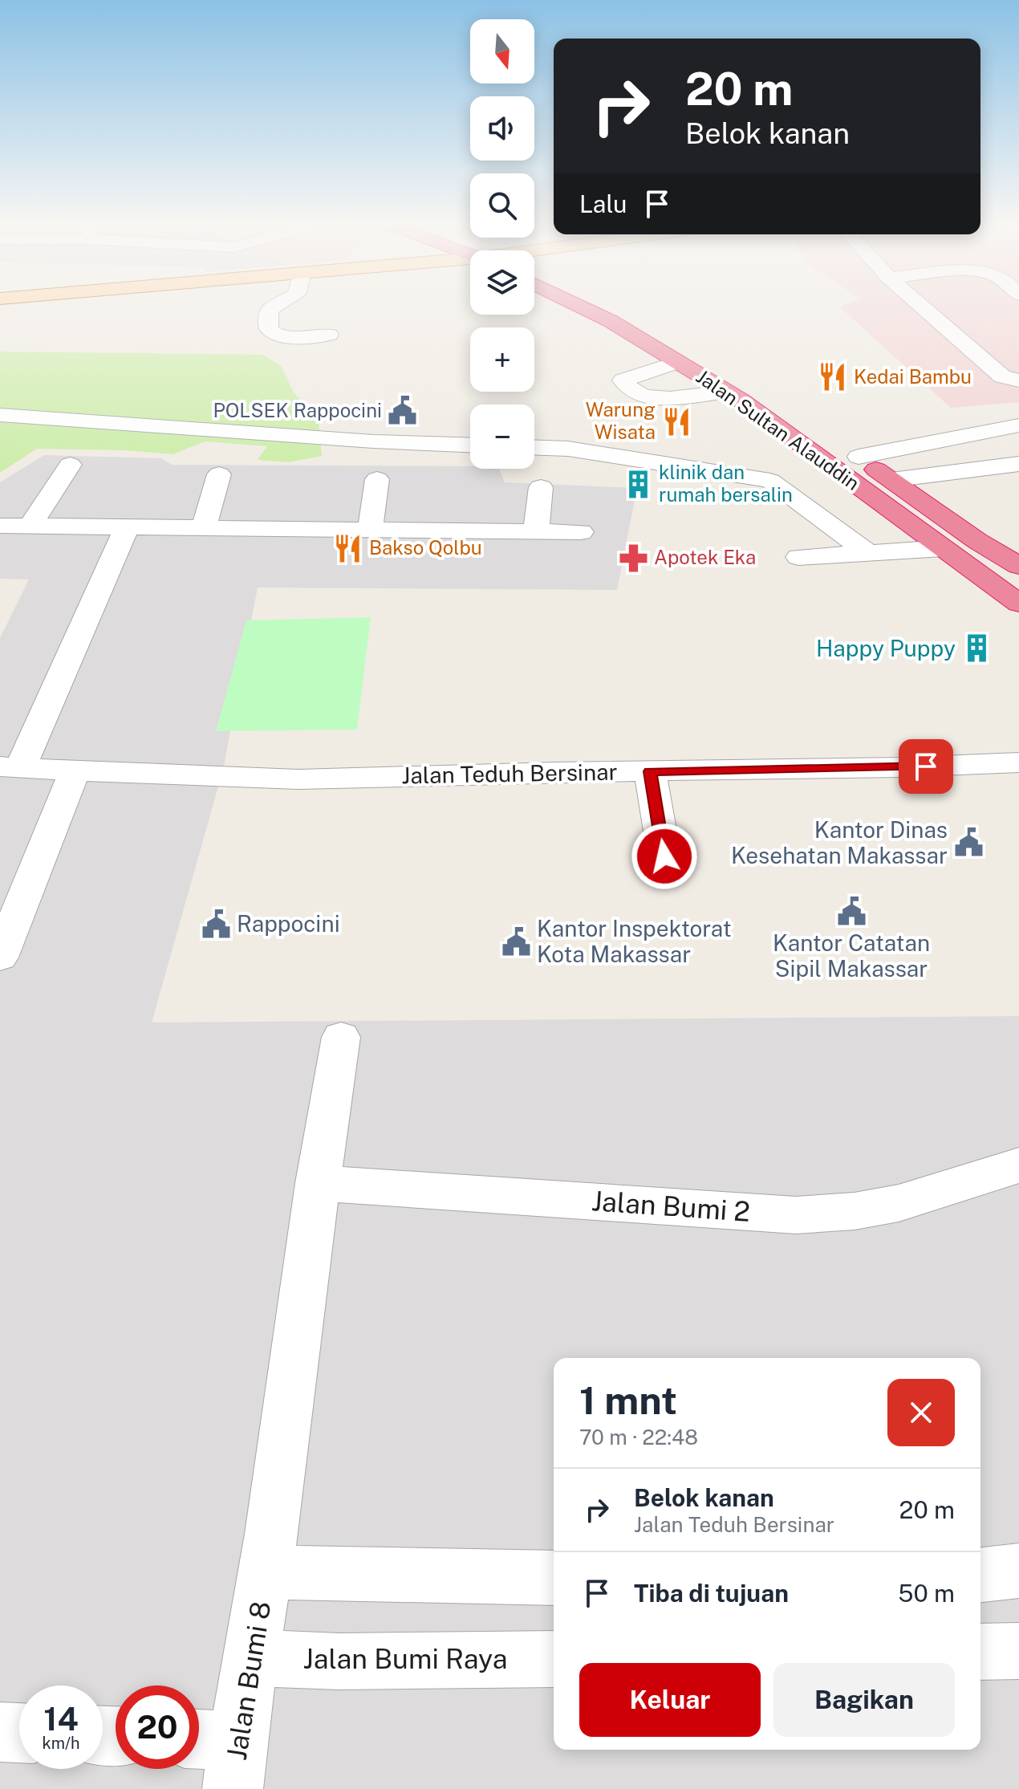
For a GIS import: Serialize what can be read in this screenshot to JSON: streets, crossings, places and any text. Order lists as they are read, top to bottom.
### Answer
{
  "streets": {
    "highway": ["Jalan Sultan Alauddin"],
    "street": [
      "Jalan Teduh Bersinar",
      "Jalan Bumi 2",
      "Jalan Bumi Raya",
      "Jalan Bumi 8"
    ]
  },
  "crossings": [
    ["Jalan Bumi Raya", "Jalan Bumi 8"]
  ],
  "places": {
    "restaurant": ["Kedai Bambu", "Warung Wisata", "Bakso Qolbu"],
    "public building": [
      "POLSEK Rappocini",
      "Kantor Dinas Kesehatan Makassar",
      "Kantor Catatan Sipil Makassar",
      "Rappocini",
      "Kantor Inspektorat Kota Makassar"
    ],
    "building": ["klinik dan rumah bersalin", "Happy Puppy"],
    "pharmacy": ["Apotek Eka"]
  },
  "north": "bottom",
  "page": {
    "map_buttons": ["+", "−"],
    "turn": ["20 m", "Belok kanan"],
    "then": "Lalu",
    "heading": ["1 mnt", "70 m · 22:48"],
    "list": [
      {
        "name": "Belok kanan",
        "note": "Jalan Teduh Bersinar",
        "value": "20 m"
      },
      {
        "name": "Tiba di tujuan",
        "value": "50 m"
      }
    ],
    "buttons": ["Keluar", "Bagikan"],
    "speed": "14 km/h",
    "limit": "20"
  }
}
